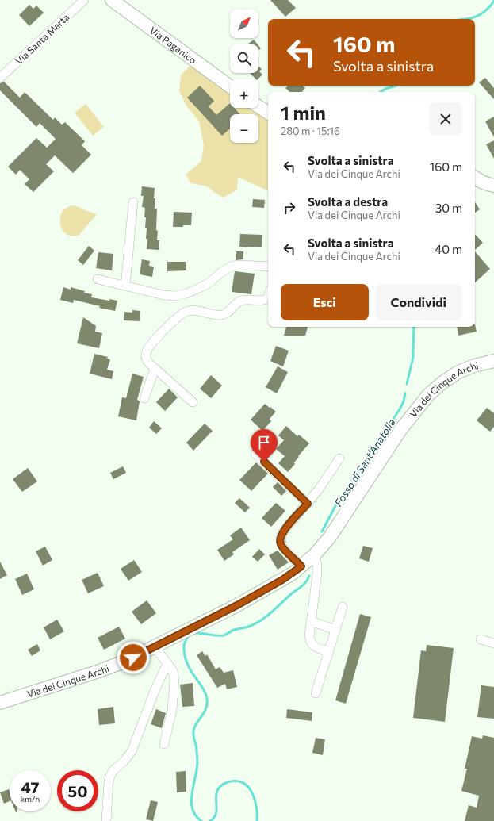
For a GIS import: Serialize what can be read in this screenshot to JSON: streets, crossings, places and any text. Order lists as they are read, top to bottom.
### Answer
{
  "streets": {
    "main road": ["Via Paganico", "Via dei Cinque Archi"],
    "street": ["Via Santa Marta"]
  },
  "water": ["Fosso di Sant'Anatolia"],
  "north": "top right",
  "page": {
    "map_buttons": ["+", "−"],
    "turn": ["160 m", "Svolta a sinistra"],
    "heading": ["1 min", "280 m · 15:16"],
    "list": [
      {
        "name": "Svolta a sinistra",
        "note": "Via dei Cinque Archi",
        "value": "160 m"
      },
      {
        "name": "Svolta a destra",
        "note": "Via dei Cinque Archi",
        "value": "30 m"
      },
      {
        "name": "Svolta a sinistra",
        "note": "Via dei Cinque Archi",
        "value": "40 m"
      }
    ],
    "buttons": ["Esci", "Condividi"],
    "speed": "47 km/h",
    "limit": "50"
  }
}
